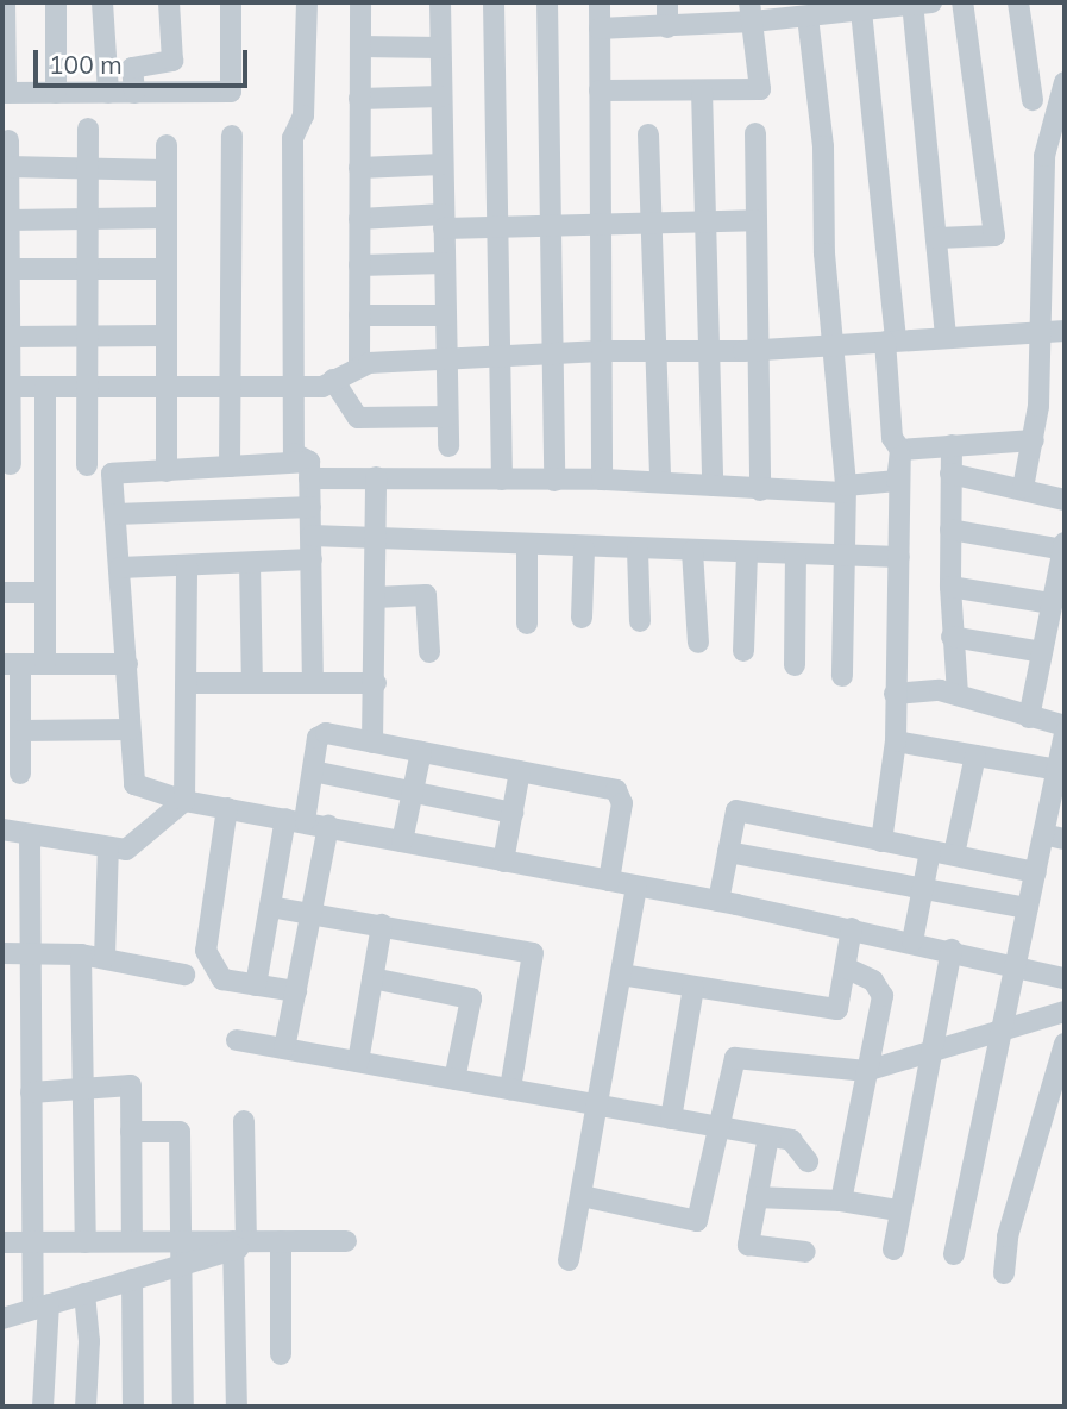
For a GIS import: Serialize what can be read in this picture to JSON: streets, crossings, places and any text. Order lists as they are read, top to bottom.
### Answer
{
  "scale_bar": "100 m"
}
